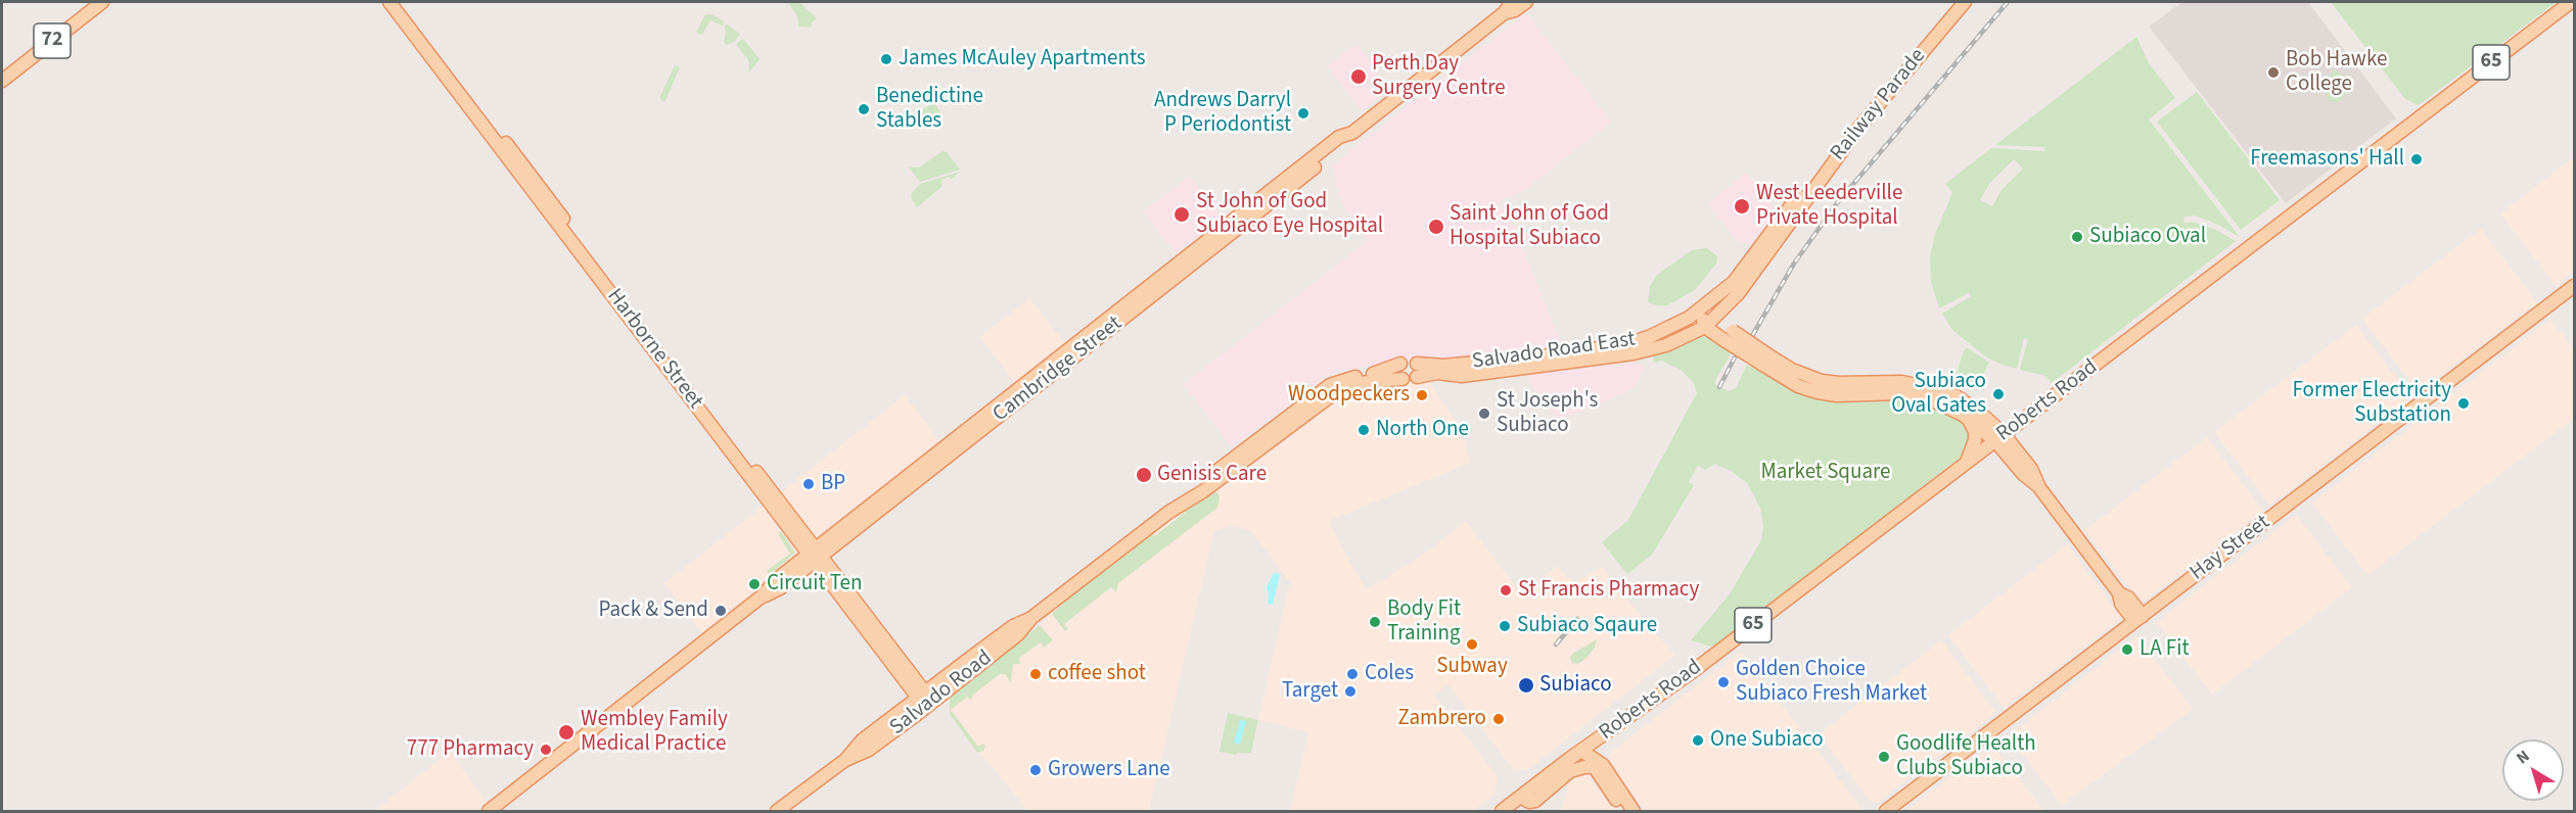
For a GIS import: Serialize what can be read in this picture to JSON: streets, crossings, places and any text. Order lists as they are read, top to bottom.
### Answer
{
  "streets": {
    "main road": [
      "72",
      "65",
      "Railway Parade",
      "Harborne Street",
      "Salvado Road East",
      "Cambridge Street",
      "Roberts Road",
      "Hay Street",
      "Salvado Road"
    ]
  },
  "crossings": [
    ["Railway Parade", "Salvado Road East"],
    ["Harborne Street", "Cambridge Street"],
    ["Harborne Street", "Salvado Road"]
  ],
  "parks": ["Market Square"],
  "places": [
    "James McAuley Apartments",
    "Bob Hawke College",
    "Perth Day Surgery Centre",
    "Benedictine Stables",
    "Andrews Darryl P Periodontist",
    "Freemasons' Hall",
    "West Leederville Private Hospital",
    "St John of God Subiaco Eye Hospital",
    "Saint John of God Hospital Subiaco",
    "Subiaco Oval",
    "Subiaco Oval Gates",
    "Woodpeckers",
    "Former Electricity Substation",
    "St Joseph's Subiaco",
    "North One",
    "Genisis Care",
    "BP",
    "Circuit Ten",
    "St Francis Pharmacy",
    "Pack & Send",
    "Body Fit Training",
    "Subiaco Sqaure",
    "Subway",
    "LA Fit",
    "coffee shot",
    "Coles",
    "Golden Choice Subiaco Fresh Market",
    "Subiaco",
    "Target",
    "Zambrero",
    "Wembley Family Medical Practice",
    "One Subiaco",
    "777 Pharmacy",
    "Goodlife Health Clubs Subiaco",
    "Growers Lane"
  ],
  "north": "top left"
}
